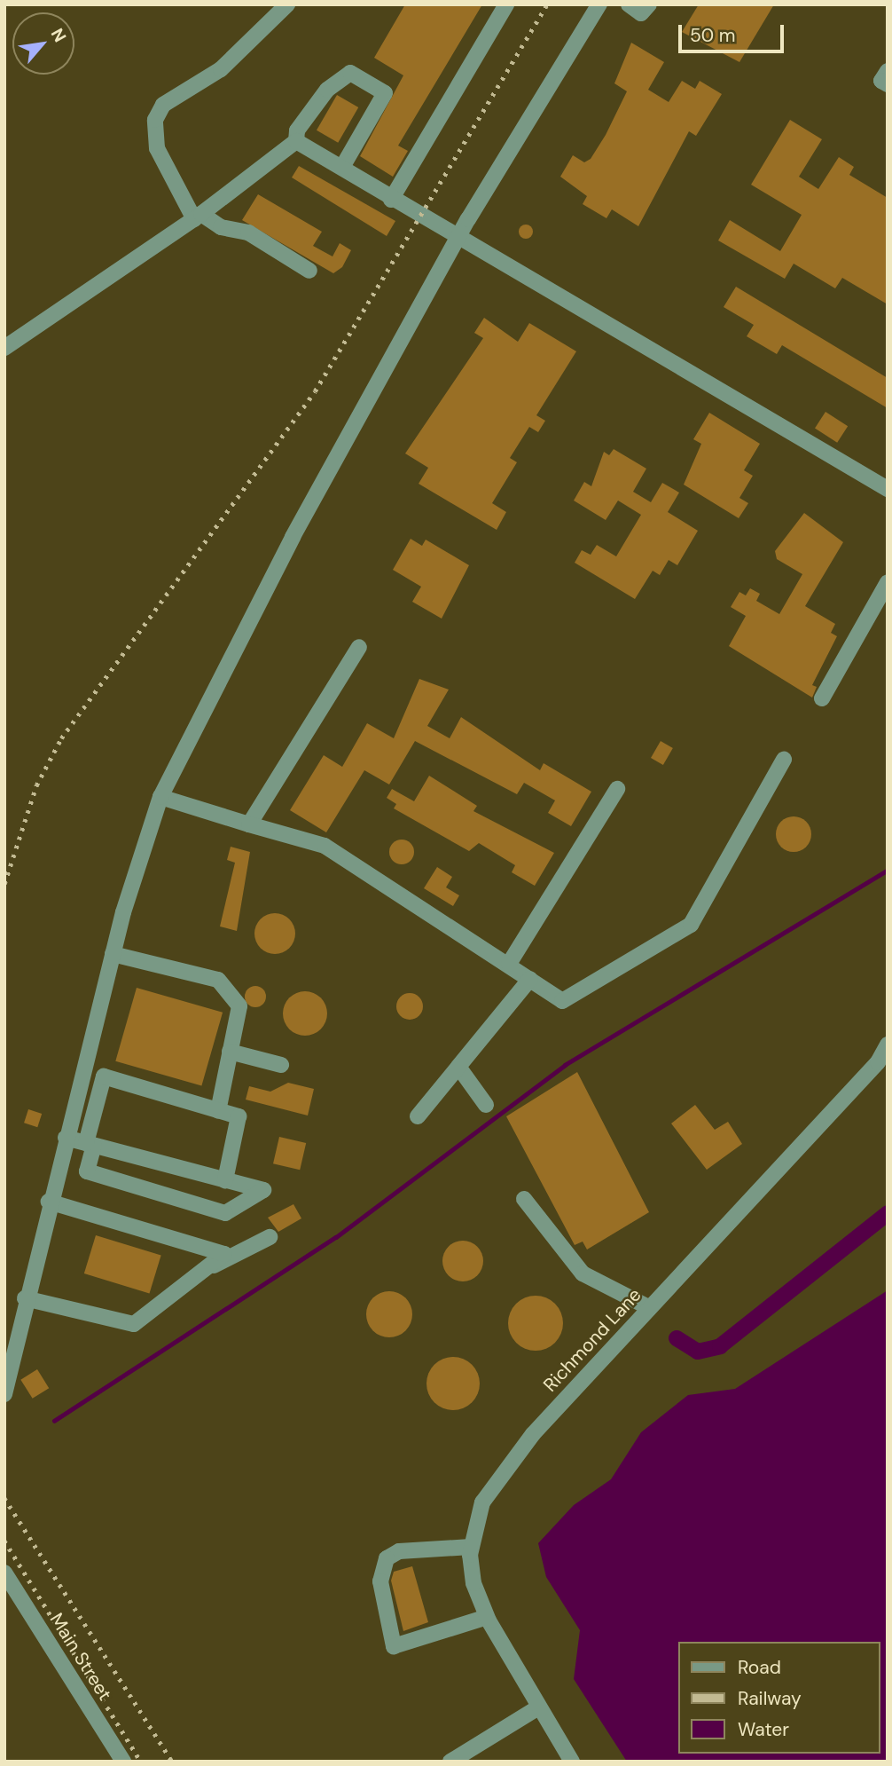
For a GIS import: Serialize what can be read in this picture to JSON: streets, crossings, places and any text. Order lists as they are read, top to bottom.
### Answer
{
  "streets": {
    "lane": ["Richmond Lane", "Main Street"]
  },
  "legend": ["Road", "Railway", "Water"],
  "scale_bar": "50 m",
  "north": "top right"
}
